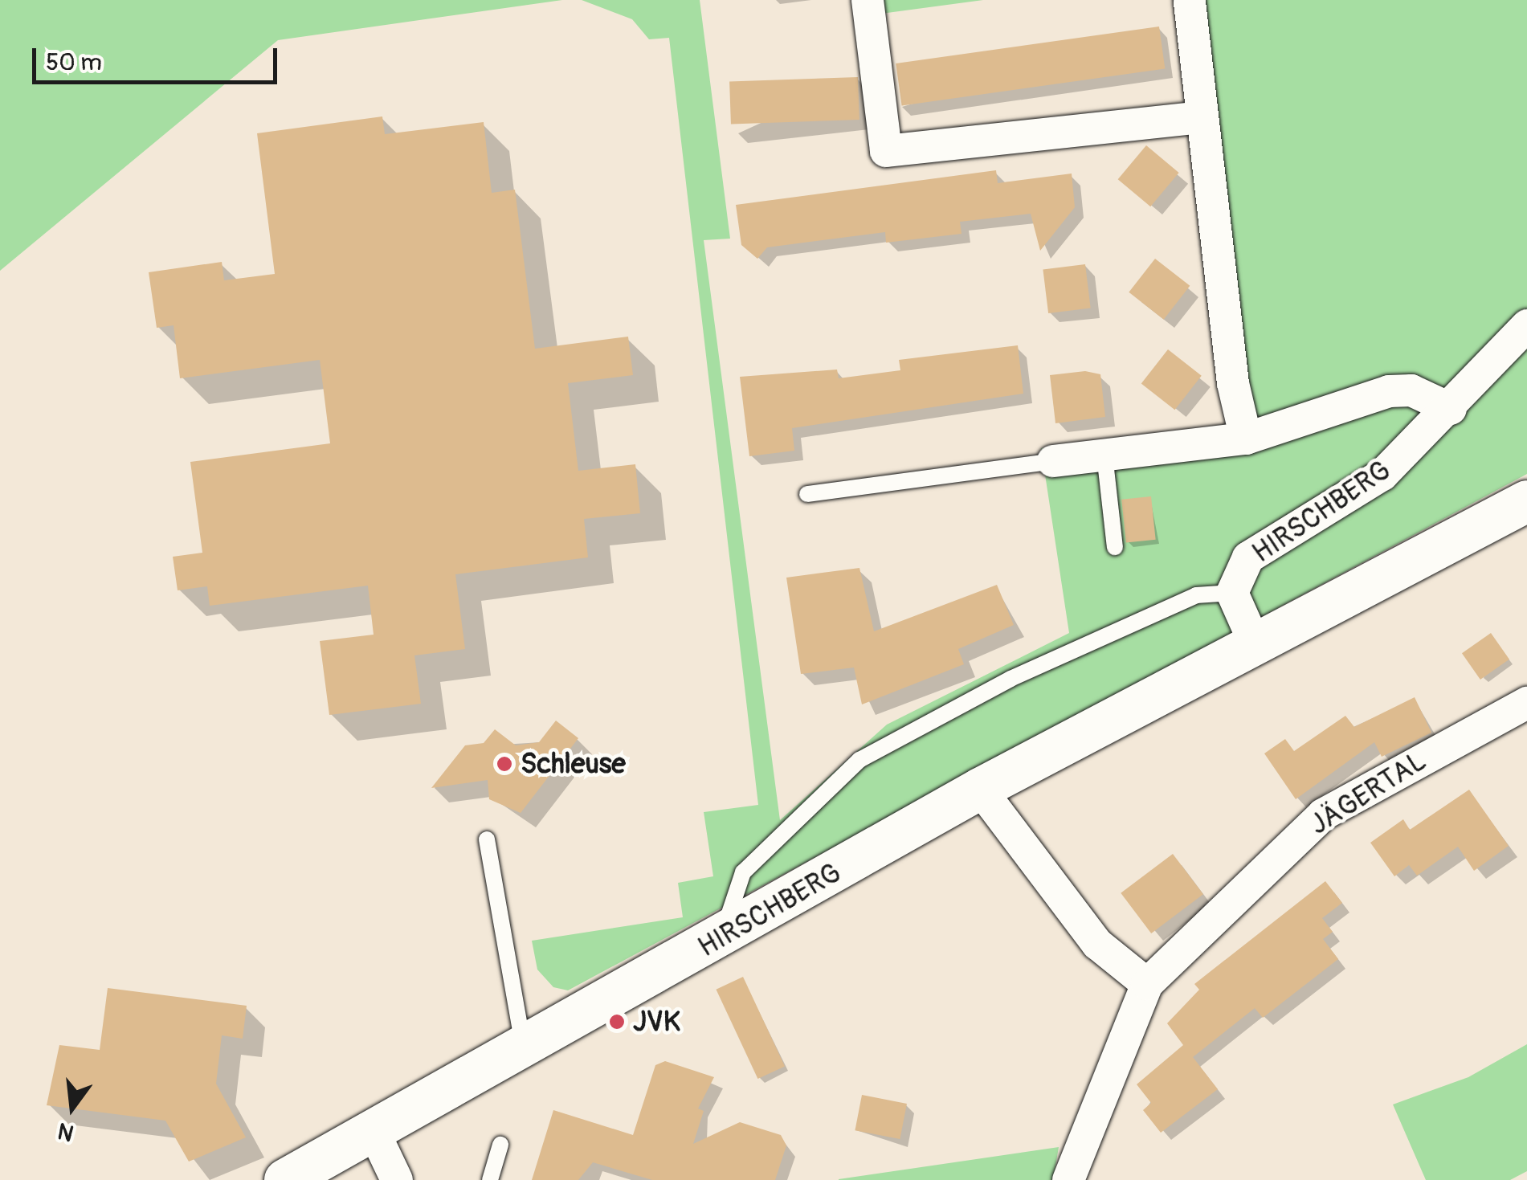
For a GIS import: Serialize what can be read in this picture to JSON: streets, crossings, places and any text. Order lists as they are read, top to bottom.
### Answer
{
  "streets": {
    "street": ["HIRSCHBERG", "JÄGERTAL"]
  },
  "places": ["Schleuse", "JVK"],
  "scale_bar": "50 m",
  "north": "bottom"
}
